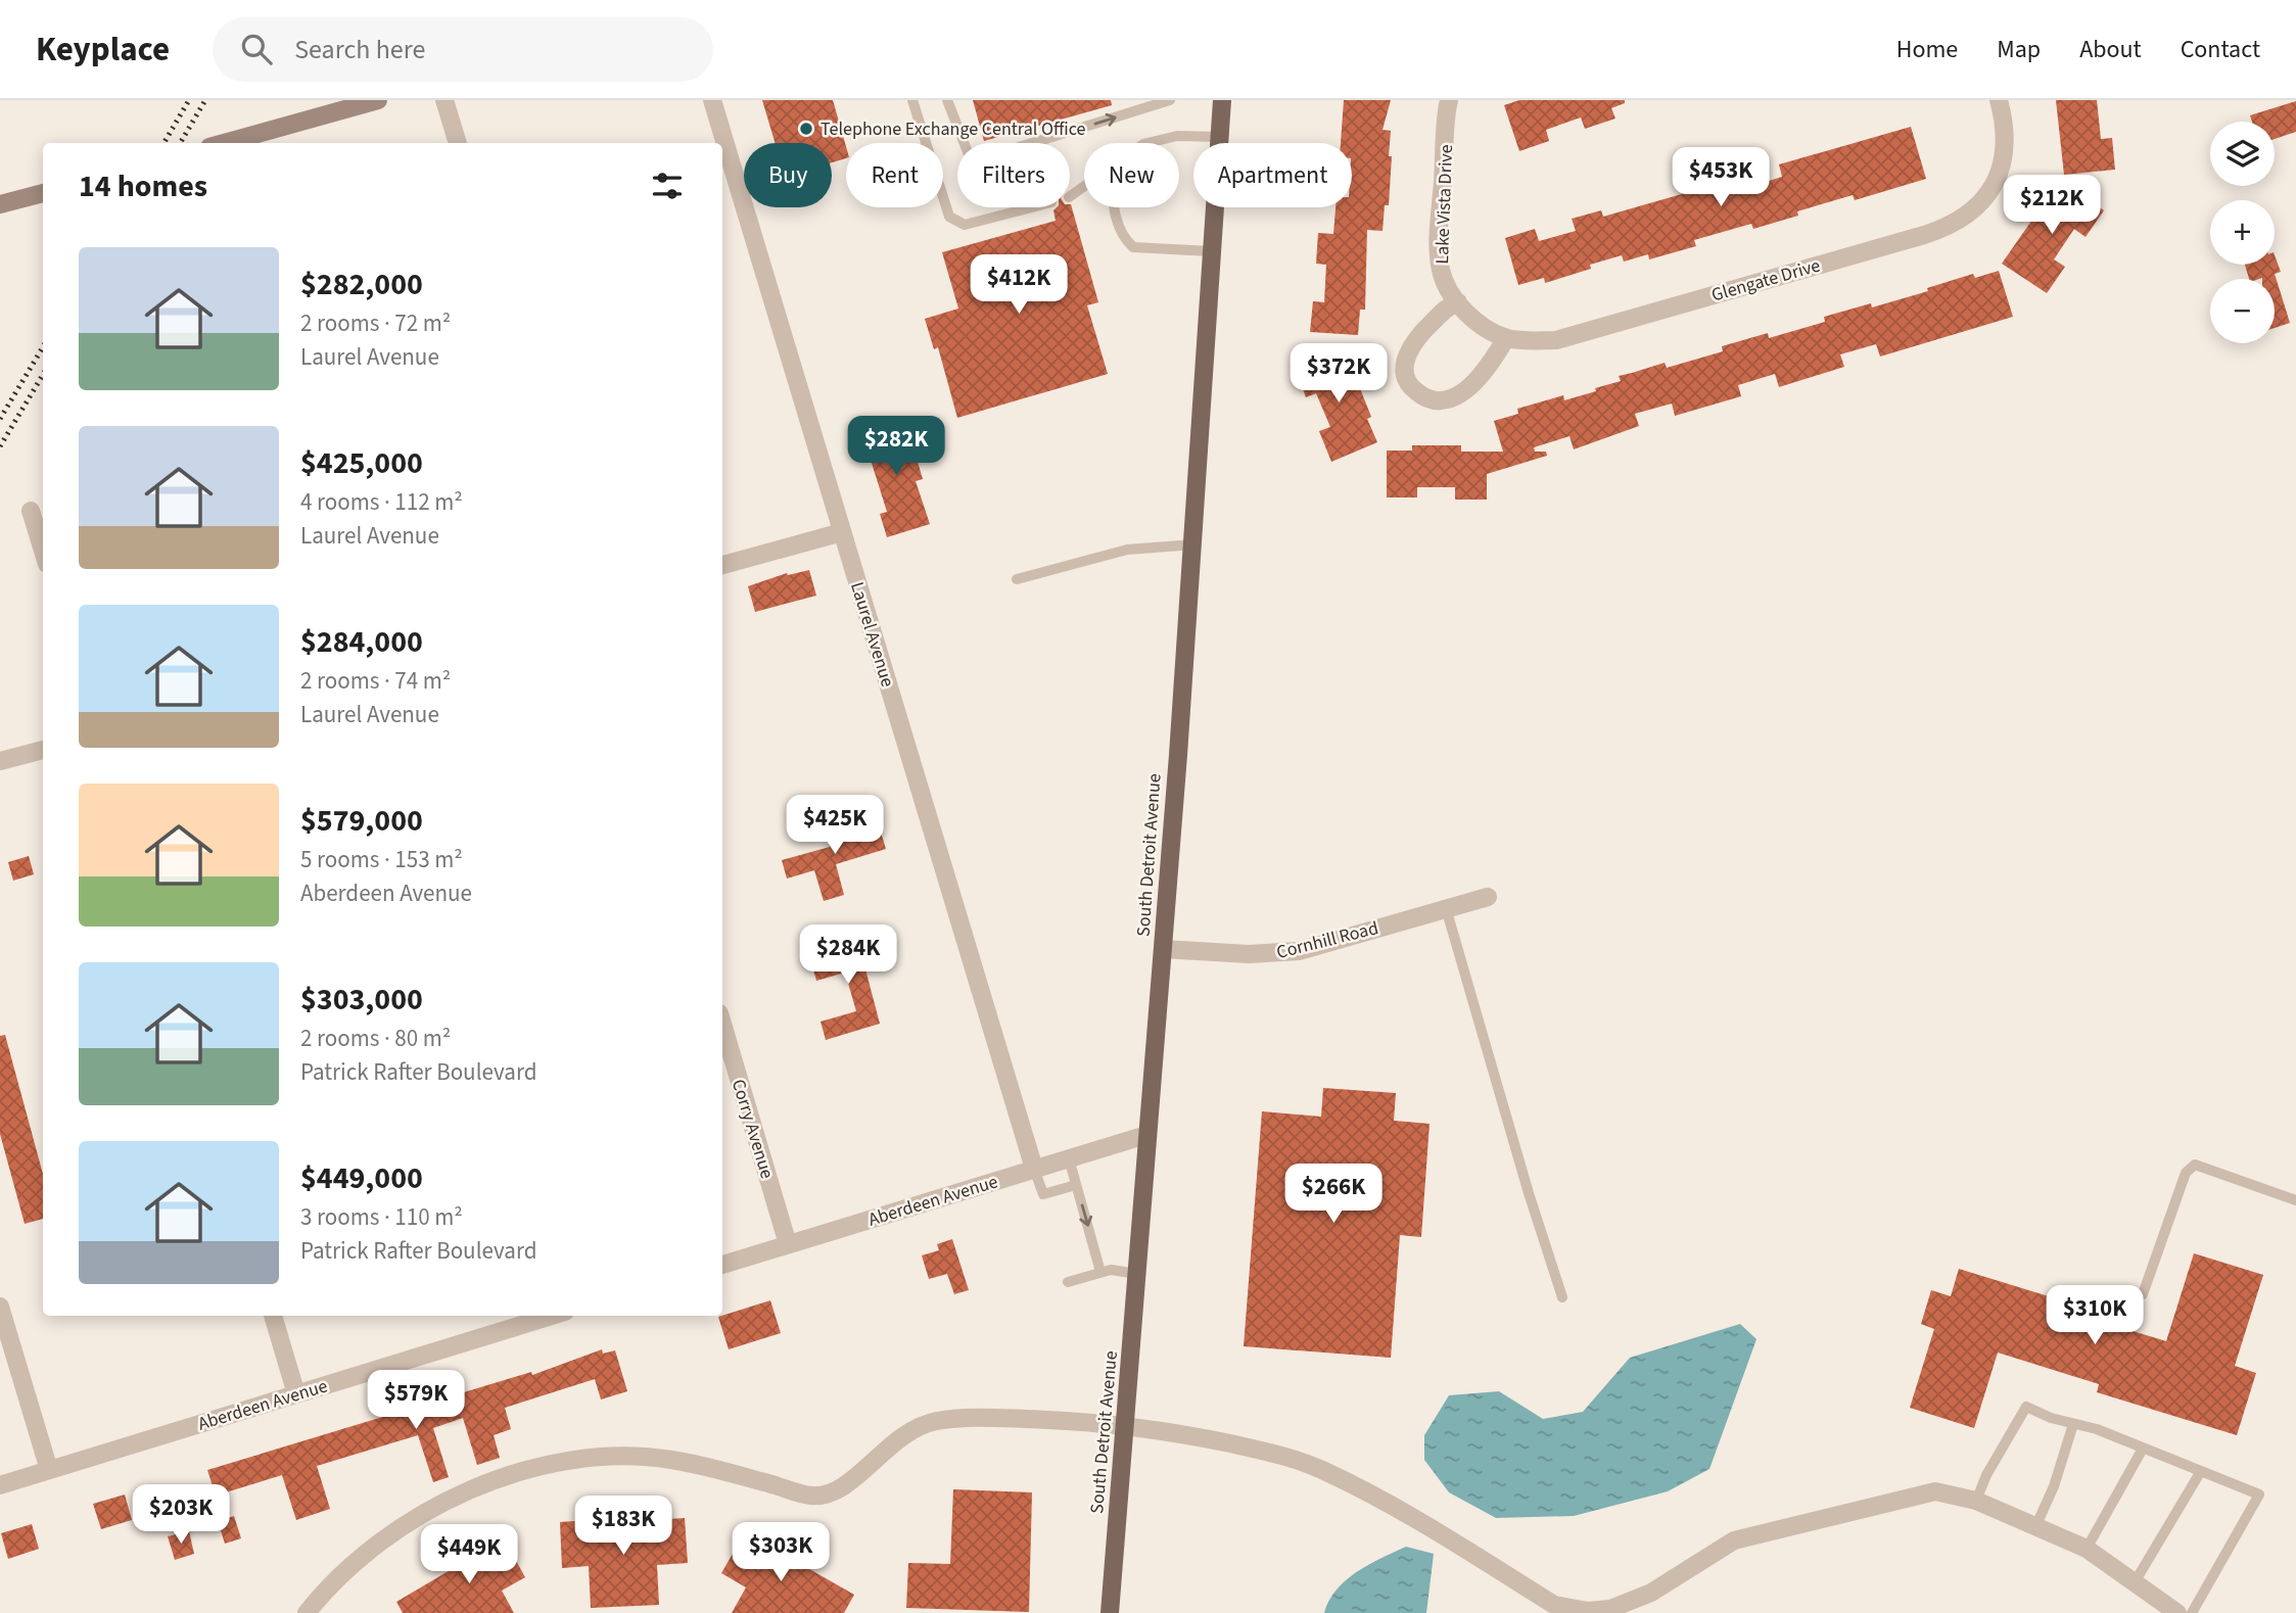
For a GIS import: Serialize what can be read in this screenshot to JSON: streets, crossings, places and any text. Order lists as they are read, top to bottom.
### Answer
{
  "streets": {
    "main road": ["South Detroit Avenue"],
    "street": [
      "Lake Vista Drive",
      "Glengate Drive",
      "Laurel Avenue",
      "Cornhill Road",
      "Corry Avenue",
      "Aberdeen Avenue"
    ]
  },
  "crossings": [
    ["Lake Vista Drive", "Glengate Drive"],
    ["Laurel Avenue", "Aberdeen Avenue"],
    ["South Detroit Avenue", "Cornhill Road"],
    ["South Detroit Avenue", "Aberdeen Avenue"],
    ["Corry Avenue", "Aberdeen Avenue"]
  ],
  "places": ["Telephone Exchange Central Office"],
  "page": {
    "header": "Keyplace",
    "search": "Search here",
    "nav": [
      "Home",
      "Map",
      "About",
      "Contact"
    ],
    "map_buttons": ["+", "−"],
    "chip": [
      "Buy",
      "Rent",
      "Filters",
      "New",
      "Apartment"
    ],
    "heading": "14 homes",
    "price": [
      "$453K",
      "$212K",
      "$412K",
      "$372K",
      "$282K",
      "$425K",
      "$284K",
      "$266K",
      "$310K",
      "$579K",
      "$203K",
      "$183K",
      "$303K",
      "$449K"
    ],
    "list": [
      {
        "name": "$282,000",
        "note": "2 rooms · 72 m² · Laurel Avenue"
      },
      {
        "name": "$425,000",
        "note": "4 rooms · 112 m² · Laurel Avenue"
      },
      {
        "name": "$284,000",
        "note": "2 rooms · 74 m² · Laurel Avenue"
      },
      {
        "name": "$579,000",
        "note": "5 rooms · 153 m² · Aberdeen Avenue"
      },
      {
        "name": "$303,000",
        "note": "2 rooms · 80 m² · Patrick Rafter Boulevard"
      },
      {
        "name": "$449,000",
        "note": "3 rooms · 110 m² · Patrick Rafter Boulevard"
      }
    ]
  }
}
